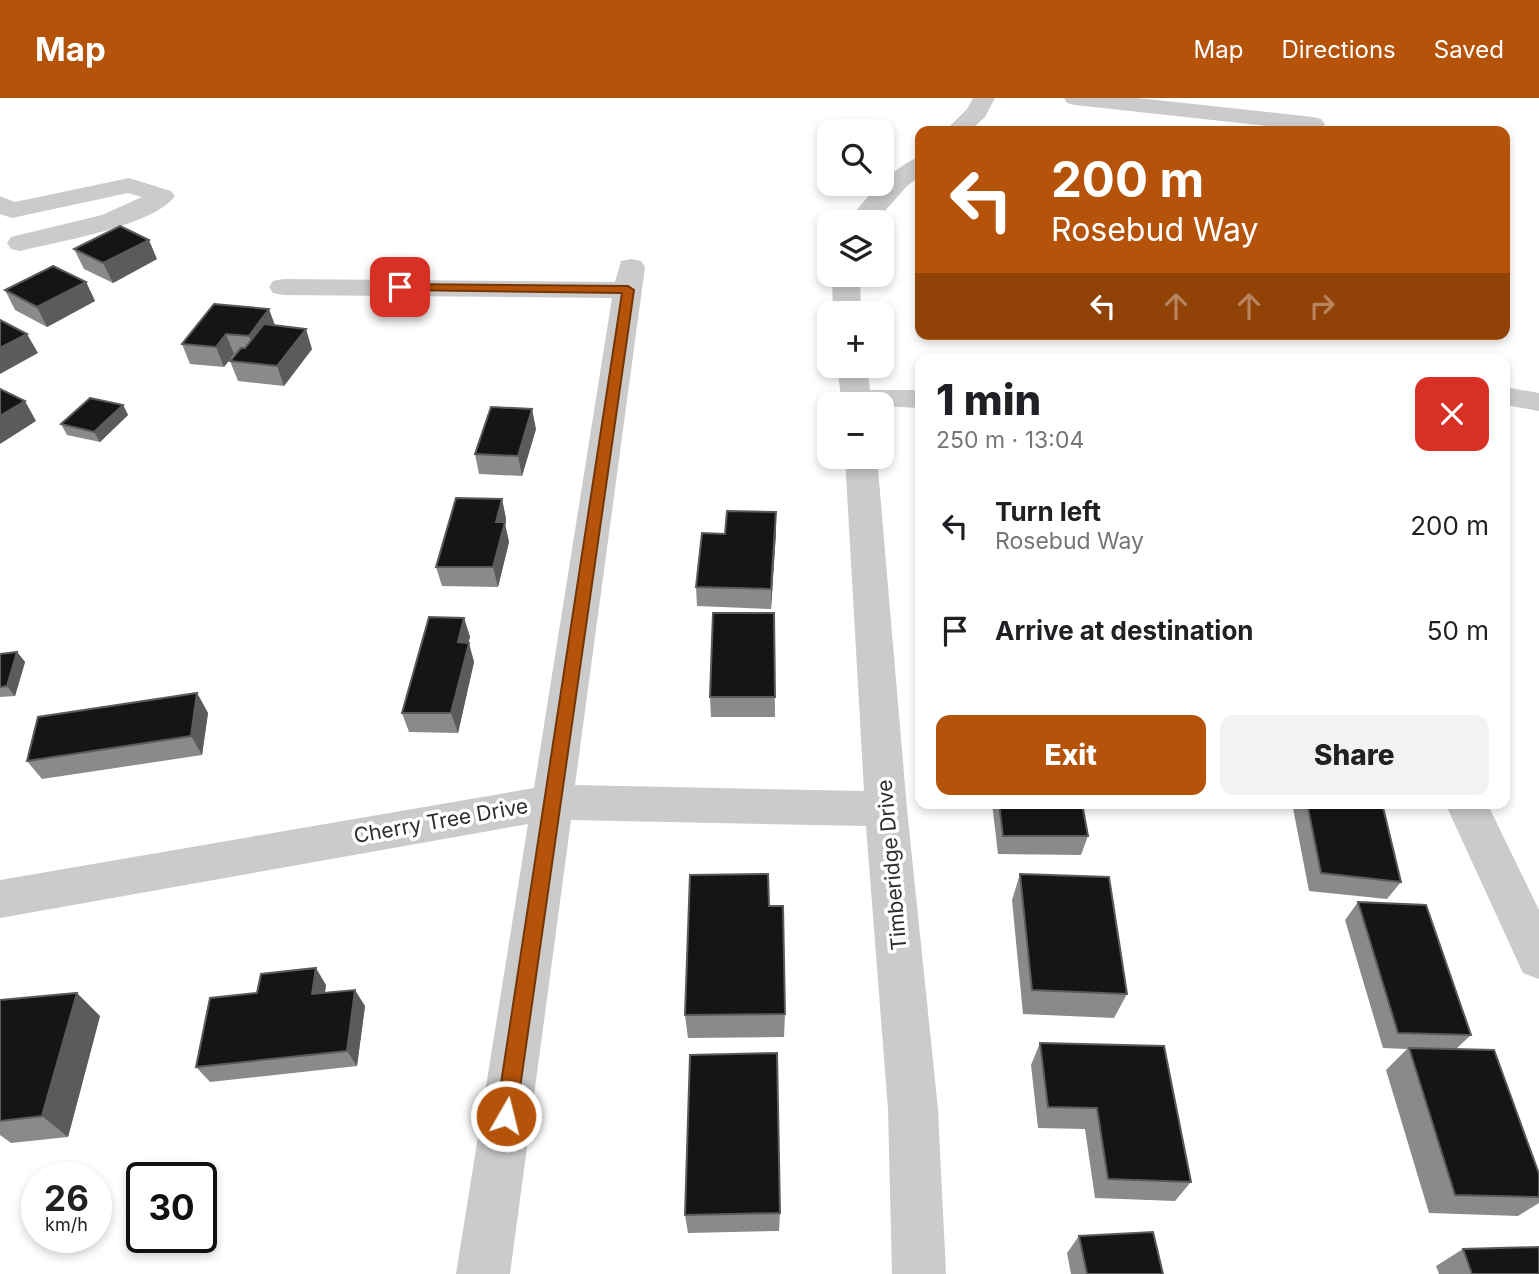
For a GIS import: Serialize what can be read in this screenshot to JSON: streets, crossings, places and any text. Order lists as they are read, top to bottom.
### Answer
{
  "streets": {
    "street": ["Cherry Tree Drive", "Timberidge Drive"]
  },
  "crossings": [
    ["Cherry Tree Drive", "Timberidge Drive"]
  ],
  "page": {
    "header": "Map",
    "nav": ["Map", "Directions", "Saved"],
    "map_buttons": ["+", "−"],
    "turn": ["200 m", "Rosebud Way"],
    "heading": ["1 min", "250 m · 13:04"],
    "list": [
      {
        "name": "Turn left",
        "note": "Rosebud Way",
        "value": "200 m"
      },
      {
        "name": "Arrive at destination",
        "value": "50 m"
      }
    ],
    "buttons": ["Exit", "Share"],
    "speed": "26 km/h",
    "limit": "30"
  }
}
